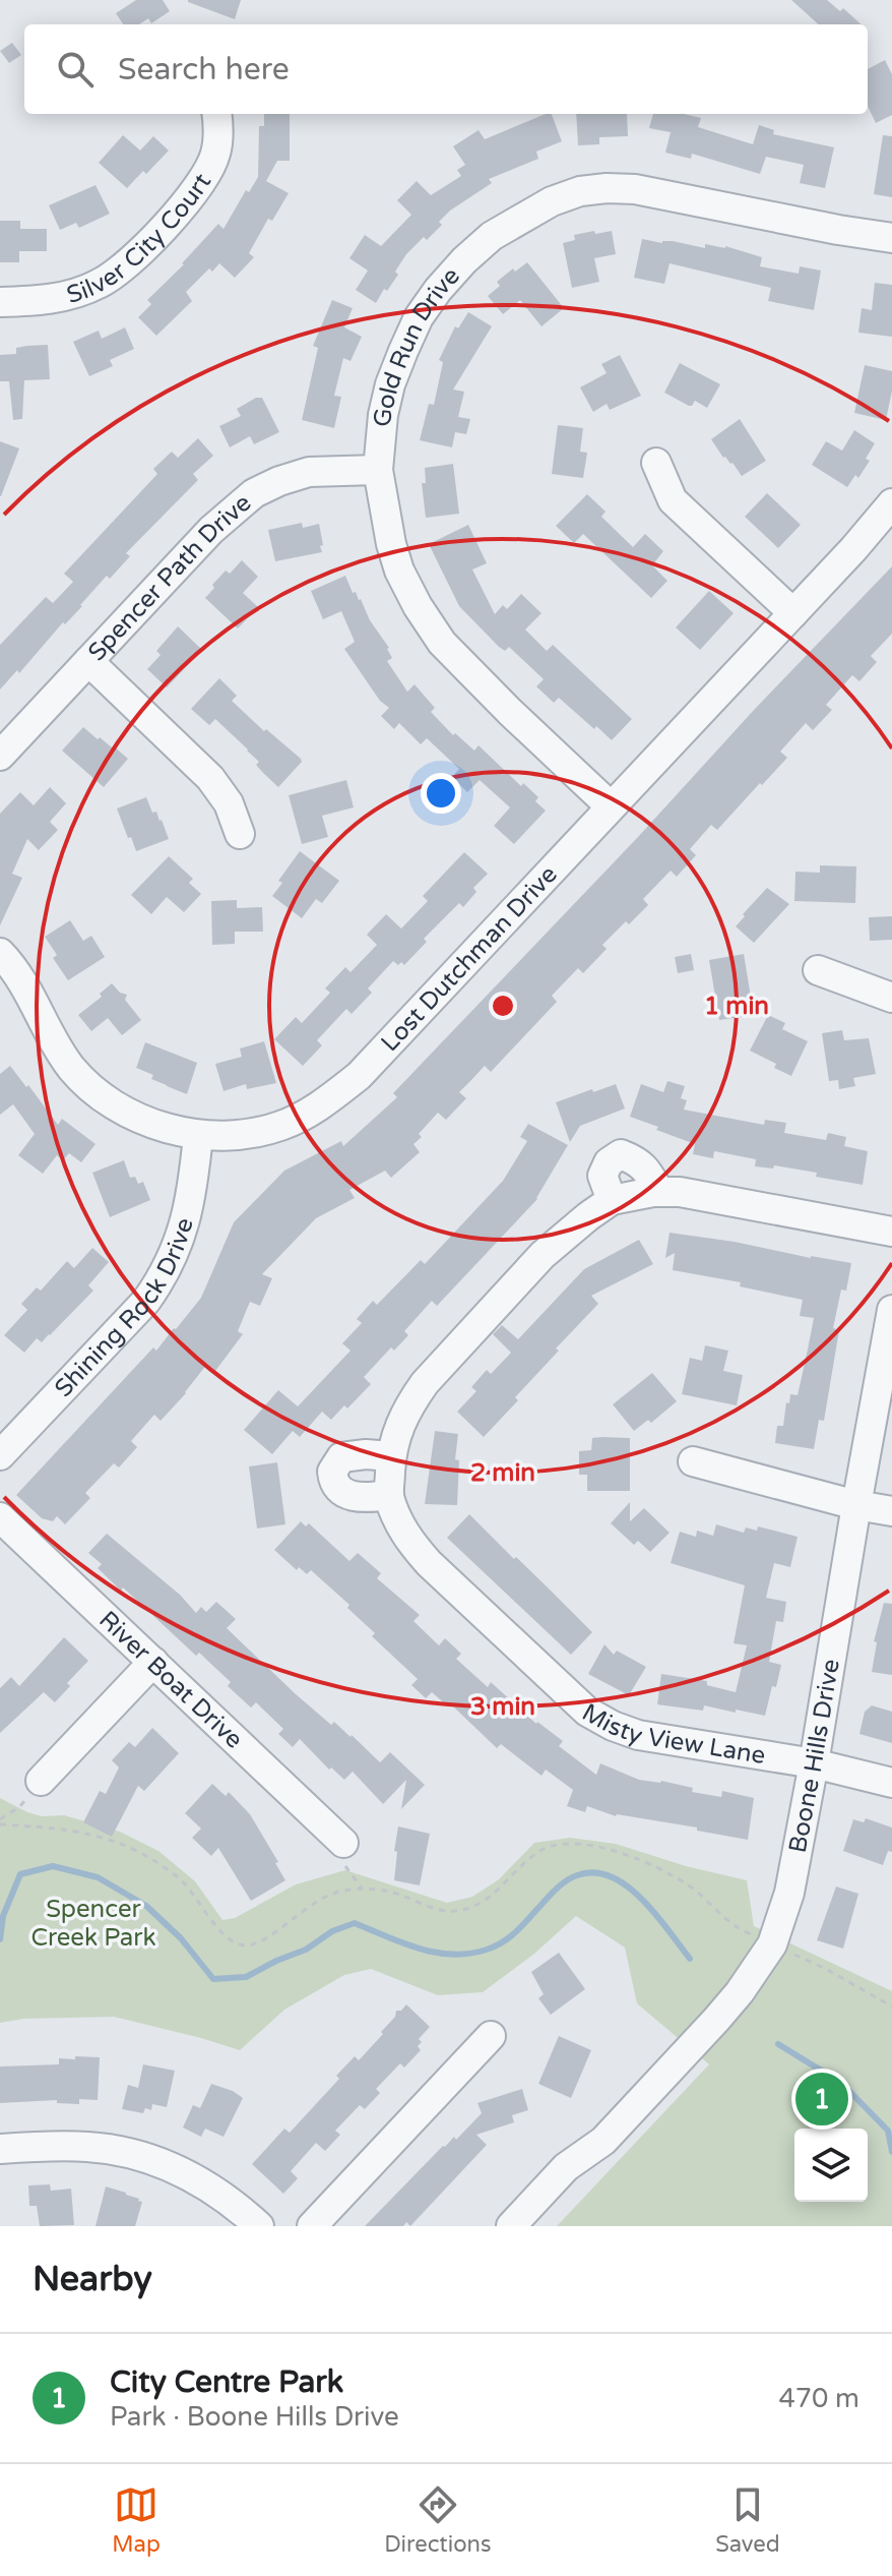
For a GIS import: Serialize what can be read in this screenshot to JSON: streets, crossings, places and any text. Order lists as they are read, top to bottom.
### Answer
{
  "streets": {
    "street": [
      "Silver City Court",
      "Gold Run Drive",
      "Spencer Path Drive",
      "Lost Dutchman Drive",
      "Shining Rock Drive",
      "River Boat Drive",
      "Misty View Lane",
      "Boone Hills Drive"
    ]
  },
  "crossings": [
    ["Gold Run Drive", "Spencer Path Drive"],
    ["Gold Run Drive", "Lost Dutchman Drive"],
    ["Lost Dutchman Drive", "Shining Rock Drive"],
    ["Misty View Lane", "Boone Hills Drive"]
  ],
  "parks": ["Spencer Creek Park"],
  "page": {
    "search": "Search here",
    "pins": "1",
    "heading": "Nearby",
    "list": [
      {
        "mark": "1",
        "name": "City Centre Park",
        "note": "Park · Boone Hills Drive",
        "value": "470 m"
      }
    ],
    "nav": ["Map", "Directions", "Saved"]
  },
  "rings": ["1 min", "2 min", "3 min"]
}
